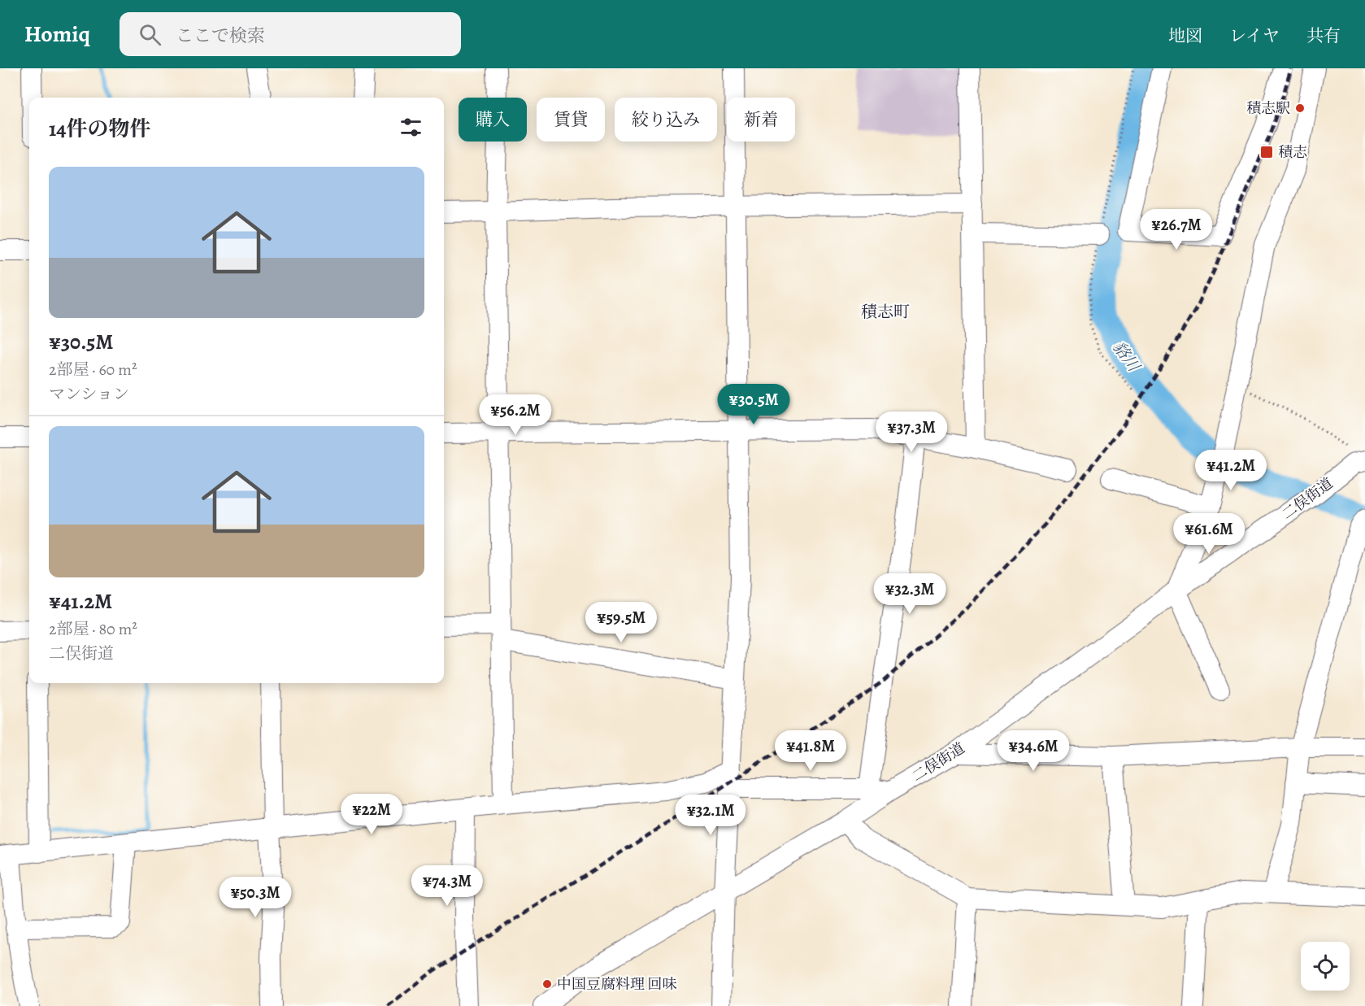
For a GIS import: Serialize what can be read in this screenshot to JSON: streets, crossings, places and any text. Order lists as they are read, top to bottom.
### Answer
{
  "streets": {
    "street": ["二俣街道"]
  },
  "districts": ["積志町"],
  "water": ["貉川"],
  "places": {
    "other": ["積志駅", "中国豆腐料理 回味"],
    "transit": ["積志"]
  },
  "page": {
    "header": "Homiq",
    "search": "ここで検索",
    "nav": ["地図", "レイヤ", "共有"],
    "chip": [
      "購入",
      "賃貸",
      "絞り込み",
      "新着"
    ],
    "heading": "14件の物件",
    "list": [
      {
        "name": "¥30.5M",
        "note": "2部屋 · 60 m² · マンション"
      },
      {
        "name": "¥41.2M",
        "note": "2部屋 · 80 m² · 二俣街道"
      }
    ],
    "price": [
      "¥26.7M",
      "¥30.5M",
      "¥56.2M",
      "¥37.3M",
      "¥41.2M",
      "¥61.6M",
      "¥32.3M",
      "¥59.5M",
      "¥41.8M",
      "¥34.6M",
      "¥22M",
      "¥32.1M",
      "¥74.3M",
      "¥50.3M"
    ]
  }
}
